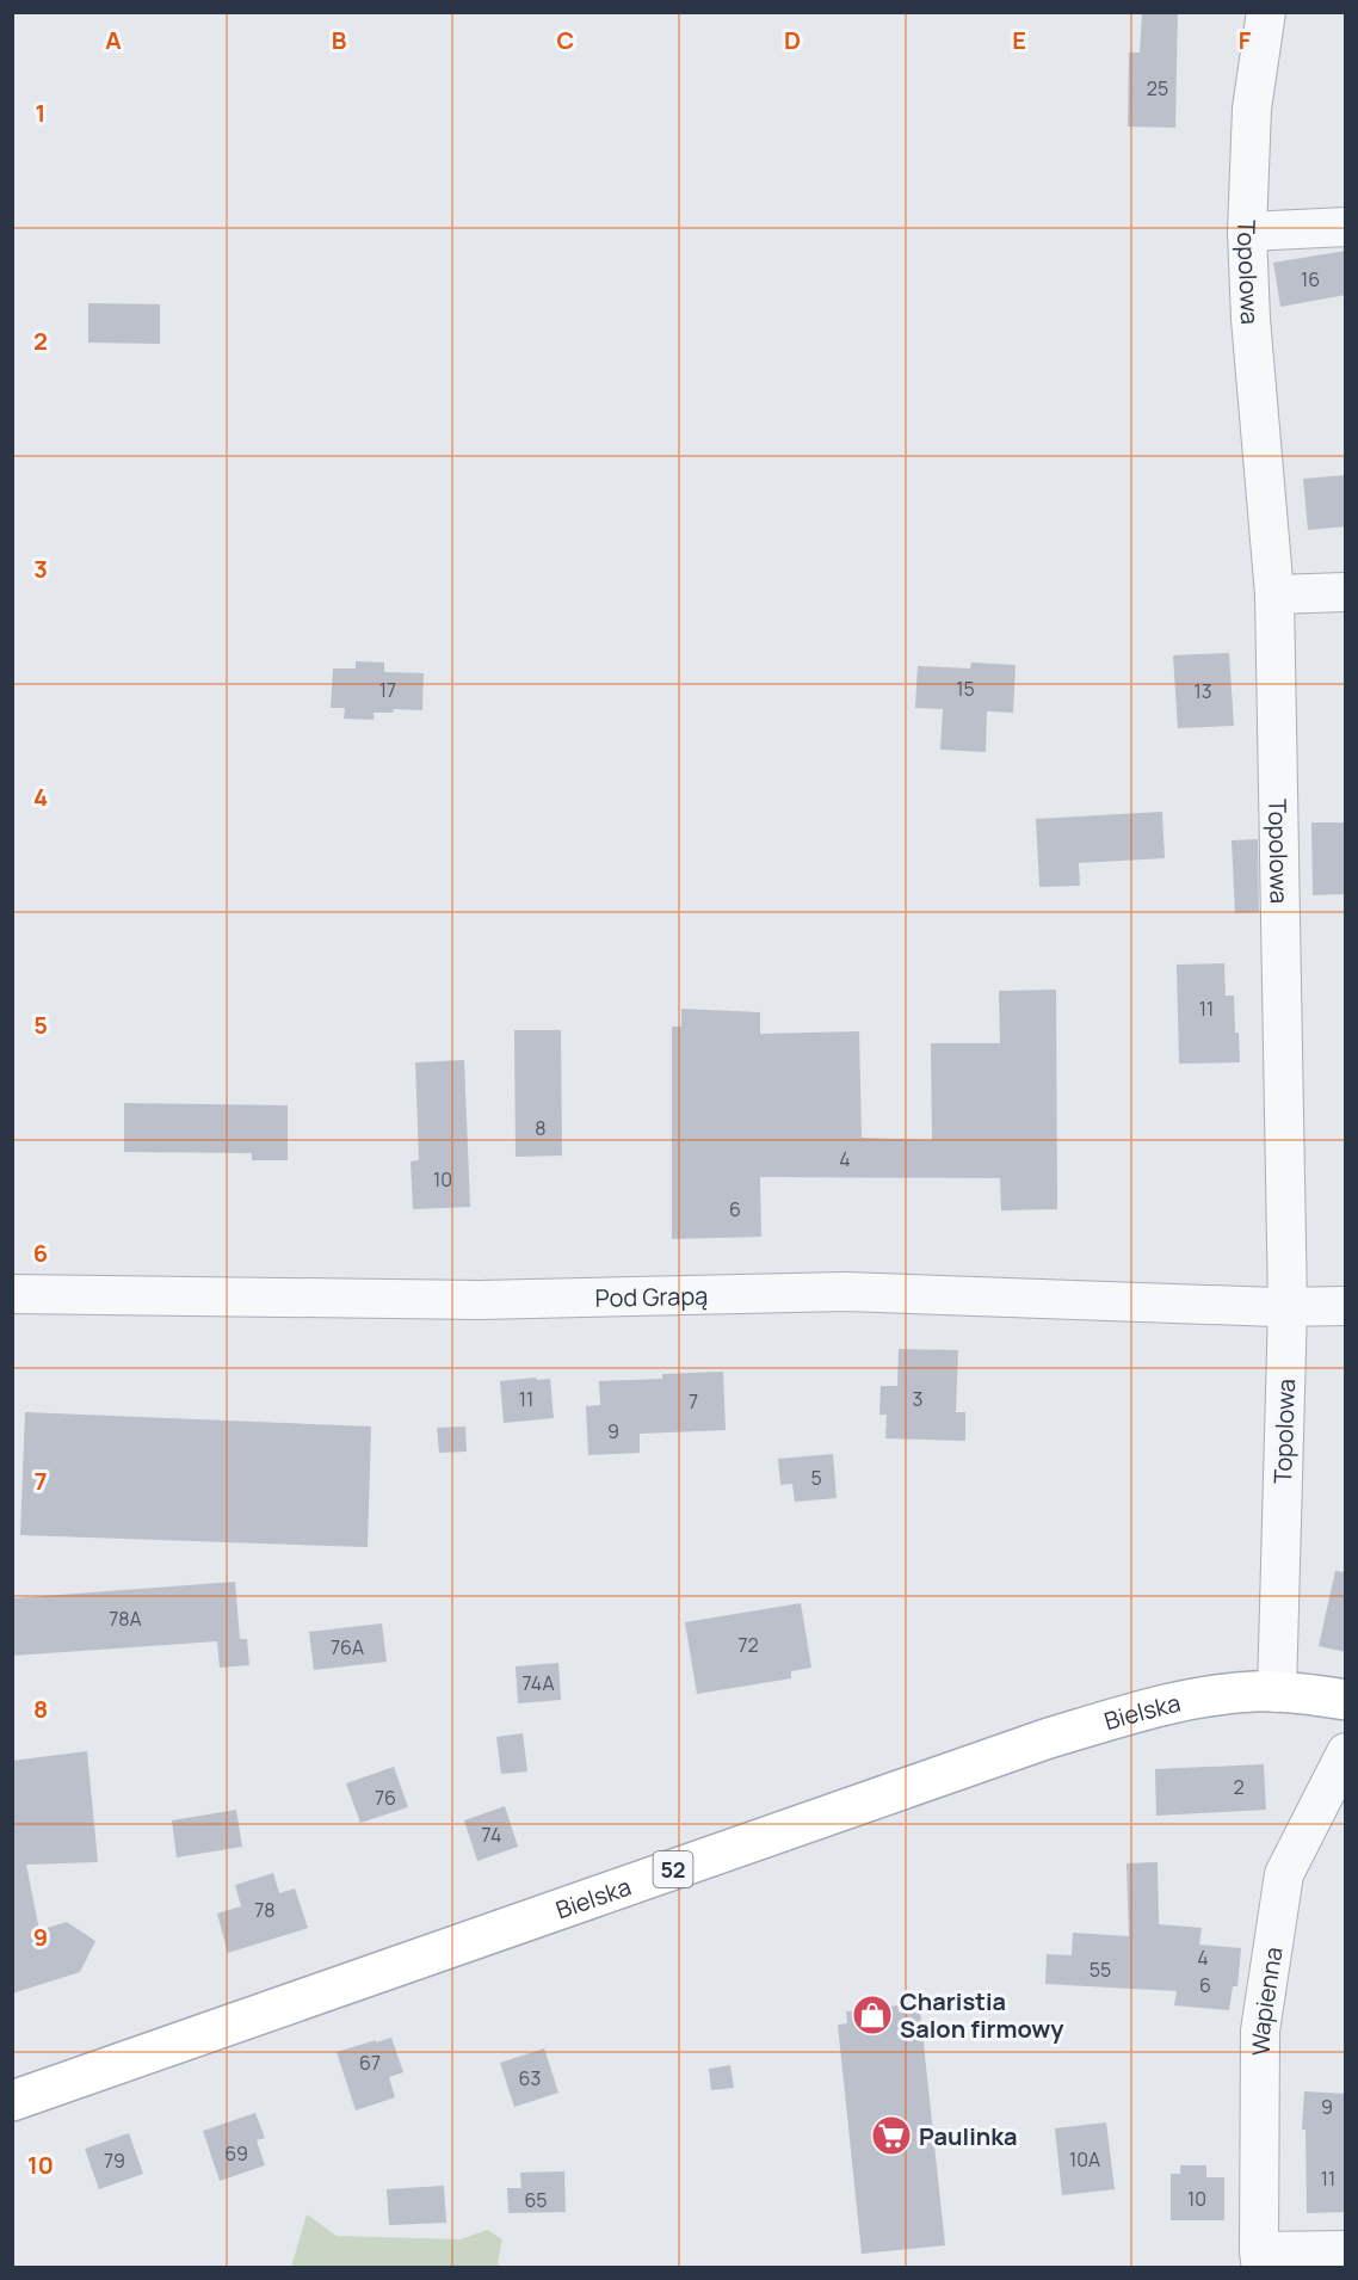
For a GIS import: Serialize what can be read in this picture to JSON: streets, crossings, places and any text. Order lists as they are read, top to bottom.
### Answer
{
  "streets": {
    "main road": ["Bielska", "52"],
    "street": ["Topolowa", "Pod Grapą", "Wapienna"]
  },
  "crossings": [
    ["Topolowa", "Pod Grapą"],
    ["Topolowa", "Bielska"]
  ],
  "places": {
    "shop": ["Charistia Salon firmowy"],
    "supermarket": ["Paulinka"]
  },
  "house_numbers": [
    "25",
    "16",
    "15",
    "17",
    "13",
    "11",
    "8",
    "4",
    "10",
    "6",
    "11",
    "3",
    "7",
    "9",
    "5",
    "78A",
    "72",
    "76A",
    "74A",
    "2",
    "76",
    "74",
    "78",
    "4",
    "55",
    "6",
    "67",
    "63",
    "9",
    "69",
    "10A",
    "79",
    "11",
    "10",
    "65"
  ],
  "grid": {
    "columns": [
      "A",
      "B",
      "C",
      "D",
      "E",
      "F"
    ],
    "rows": [
      "1",
      "2",
      "3",
      "4",
      "5",
      "6",
      "7",
      "8",
      "9",
      "10"
    ]
  }
}
